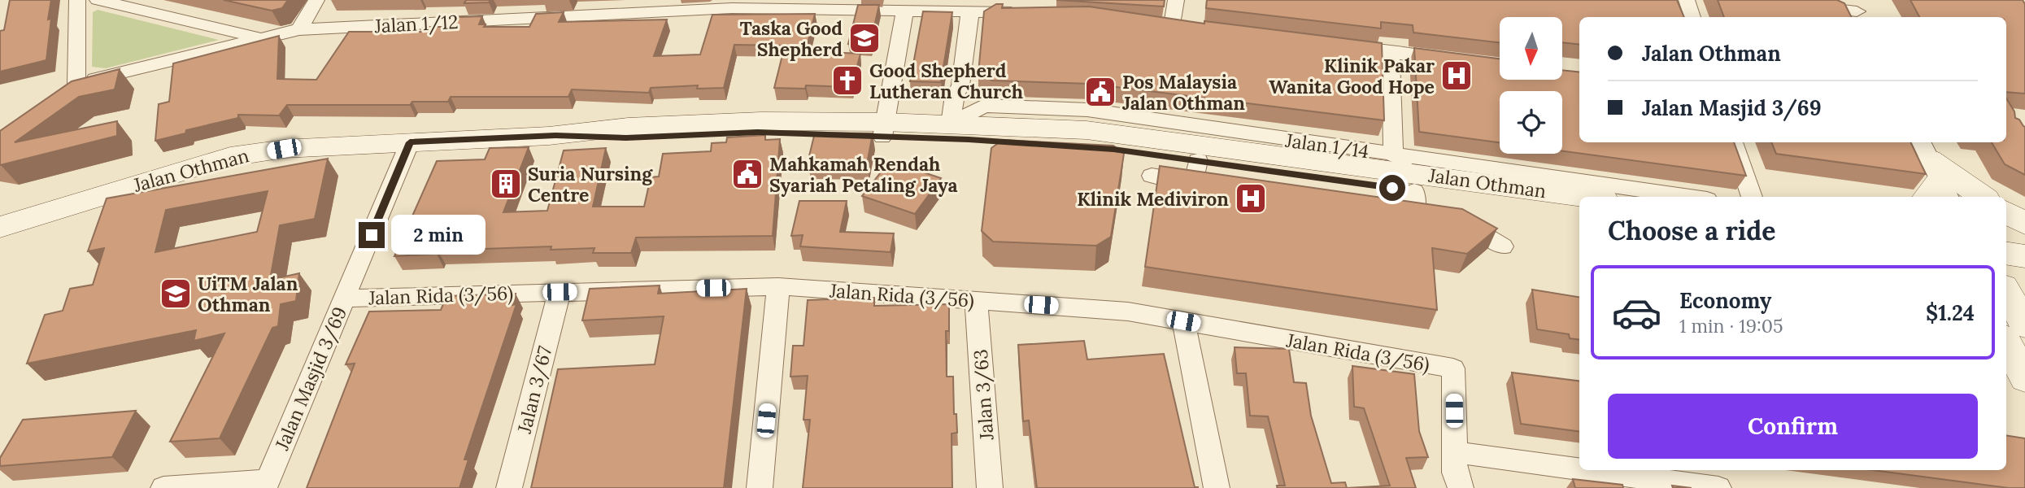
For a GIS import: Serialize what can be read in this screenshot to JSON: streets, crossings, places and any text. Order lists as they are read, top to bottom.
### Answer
{
  "streets": {
    "main road": ["Jalan Othman"],
    "street": [
      "Jalan 1/12",
      "Jalan 1/14",
      "Jalan Rida (3/56)",
      "Jalan Masjid 3/69",
      "Jalan 3/67",
      "Jalan 3/63"
    ]
  },
  "crossings": [
    ["Jalan 1/14", "Jalan Othman"],
    ["Jalan Othman", "Jalan Masjid 3/69"],
    ["Jalan Rida (3/56)", "Jalan Masjid 3/69"],
    ["Jalan Rida (3/56)", "Jalan 3/67"],
    ["Jalan Rida (3/56)", "Jalan 3/63"]
  ],
  "places": {
    "school or university": ["Taska Good Shepherd", "UiTM Jalan Othman"],
    "hospital": ["Klinik Pakar Wanita Good Hope", "Klinik Mediviron"],
    "church": ["Good Shepherd Lutheran Church"],
    "public building": ["Pos Malaysia Jalan Othman", "Mahkamah Rendah Syariah Petaling Jaya"],
    "building": ["Suria Nursing Centre"]
  },
  "north": "bottom",
  "page": {
    "banner": ["Jalan Othman", "Jalan Masjid 3/69"],
    "heading": "Choose a ride",
    "bubble": "2 min",
    "list": [
      {
        "name": "Economy",
        "note": "1 min · 19:05",
        "value": "$1.24"
      }
    ],
    "buttons": "Confirm"
  }
}
